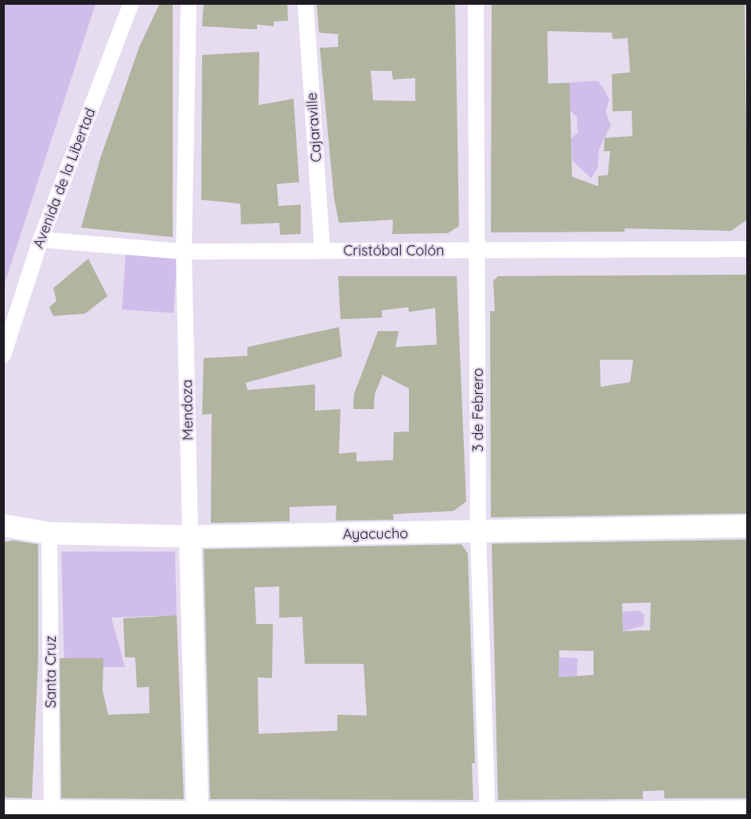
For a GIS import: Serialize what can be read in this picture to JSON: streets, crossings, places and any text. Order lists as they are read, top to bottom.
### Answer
{
  "streets": {
    "main road": ["Mendoza", "Ayacucho"],
    "street": [
      "Cajaraville",
      "Avenida de la Libertad",
      "Cristóbal Colón",
      "3 de Febrero",
      "Santa Cruz"
    ]
  },
  "crossings": [
    ["Cajaraville", "Cristóbal Colón"],
    ["Avenida de la Libertad", "Cristóbal Colón"],
    ["Cristóbal Colón", "Mendoza"],
    ["Cristóbal Colón", "3 de Febrero"],
    ["Mendoza", "Ayacucho"],
    ["3 de Febrero", "Ayacucho"],
    ["Ayacucho", "Santa Cruz"]
  ]
}
